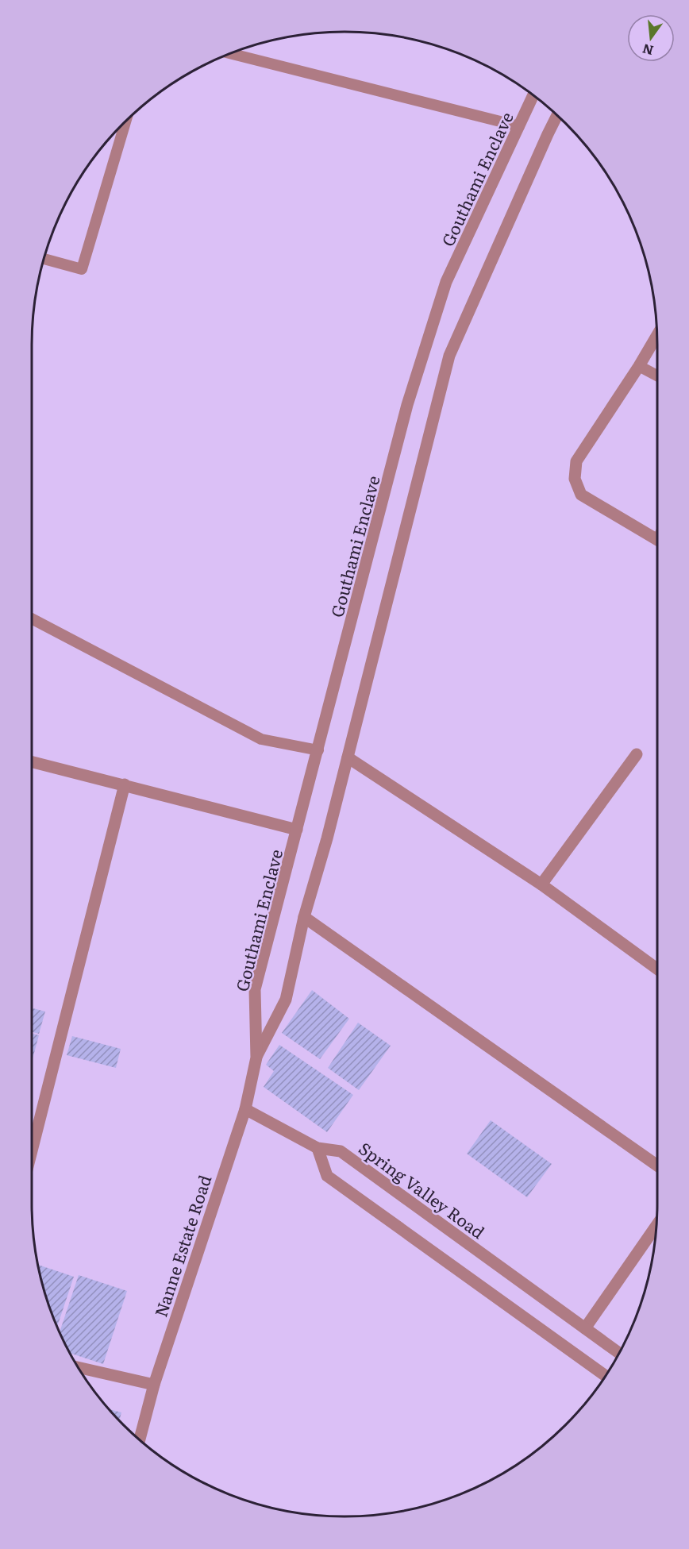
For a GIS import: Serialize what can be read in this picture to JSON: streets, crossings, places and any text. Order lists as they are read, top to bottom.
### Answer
{
  "streets": {
    "street": ["Gouthami Enclave", "Spring Valley Road", "Nanne Estate Road"]
  },
  "crossings": [
    ["Gouthami Enclave", "Nanne Estate Road"],
    ["Spring Valley Road", "Nanne Estate Road"]
  ],
  "north": "bottom"
}
